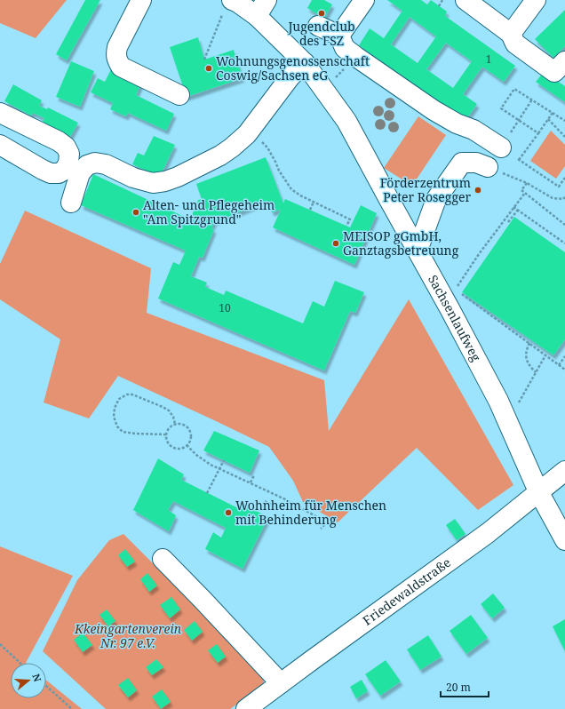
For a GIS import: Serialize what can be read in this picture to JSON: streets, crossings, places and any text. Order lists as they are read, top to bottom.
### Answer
{
  "streets": {
    "street": ["Sachsenlaufweg", "Friedewaldstraße"]
  },
  "crossings": [
    ["Sachsenlaufweg", "Friedewaldstraße"]
  ],
  "parks": ["Kkeingartenverein Nr. 97 e.V."],
  "places": [
    "Jugendclub des FSZ",
    "Wohnungsgenossenschaft Coswig/Sachsen eG",
    "Förderzentrum Peter Rosegger",
    "Alten- und Pflegeheim \"Am Spitzgrund\"",
    "MEISOP gGmbH, Ganztagsbetreuung",
    "Wohnheim für Menschen mit Behinderung"
  ],
  "house_numbers": ["1", "10"],
  "scale_bar": "20 m",
  "north": "right"
}
